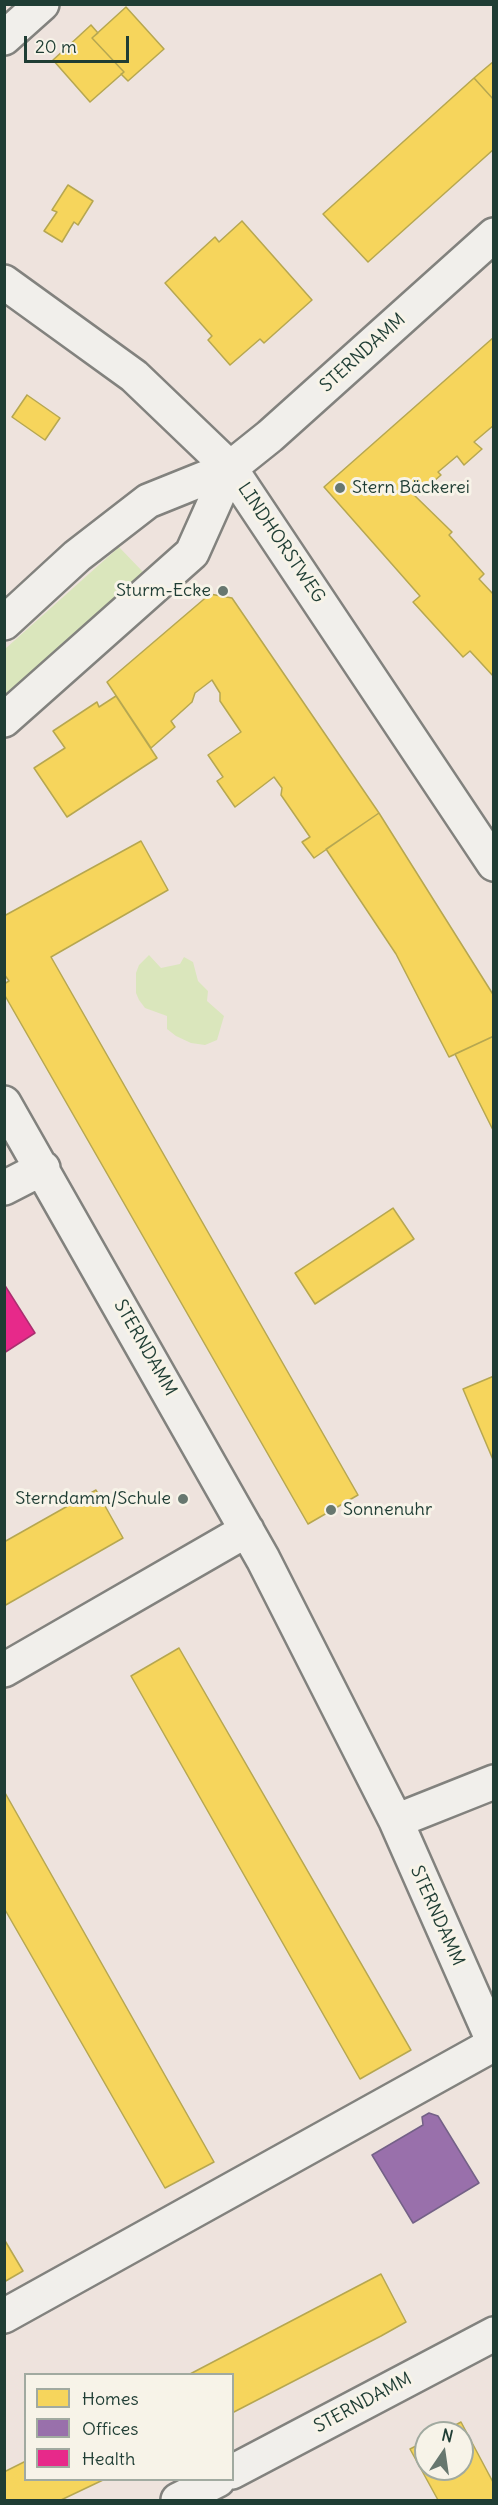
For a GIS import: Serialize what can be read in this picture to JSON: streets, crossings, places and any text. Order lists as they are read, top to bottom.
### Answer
{
  "streets": {
    "street": ["STERNDAMM", "LINDHORSTWEG"]
  },
  "crossings": [
    ["STERNDAMM", "LINDHORSTWEG"]
  ],
  "places": [
    "Stern Bäckerei",
    "Sturm-Ecke",
    "Sterndamm/Schule",
    "Sonnenuhr"
  ],
  "legend": ["Homes", "Offices", "Health"],
  "scale_bar": "20 m",
  "north": "top"
}
